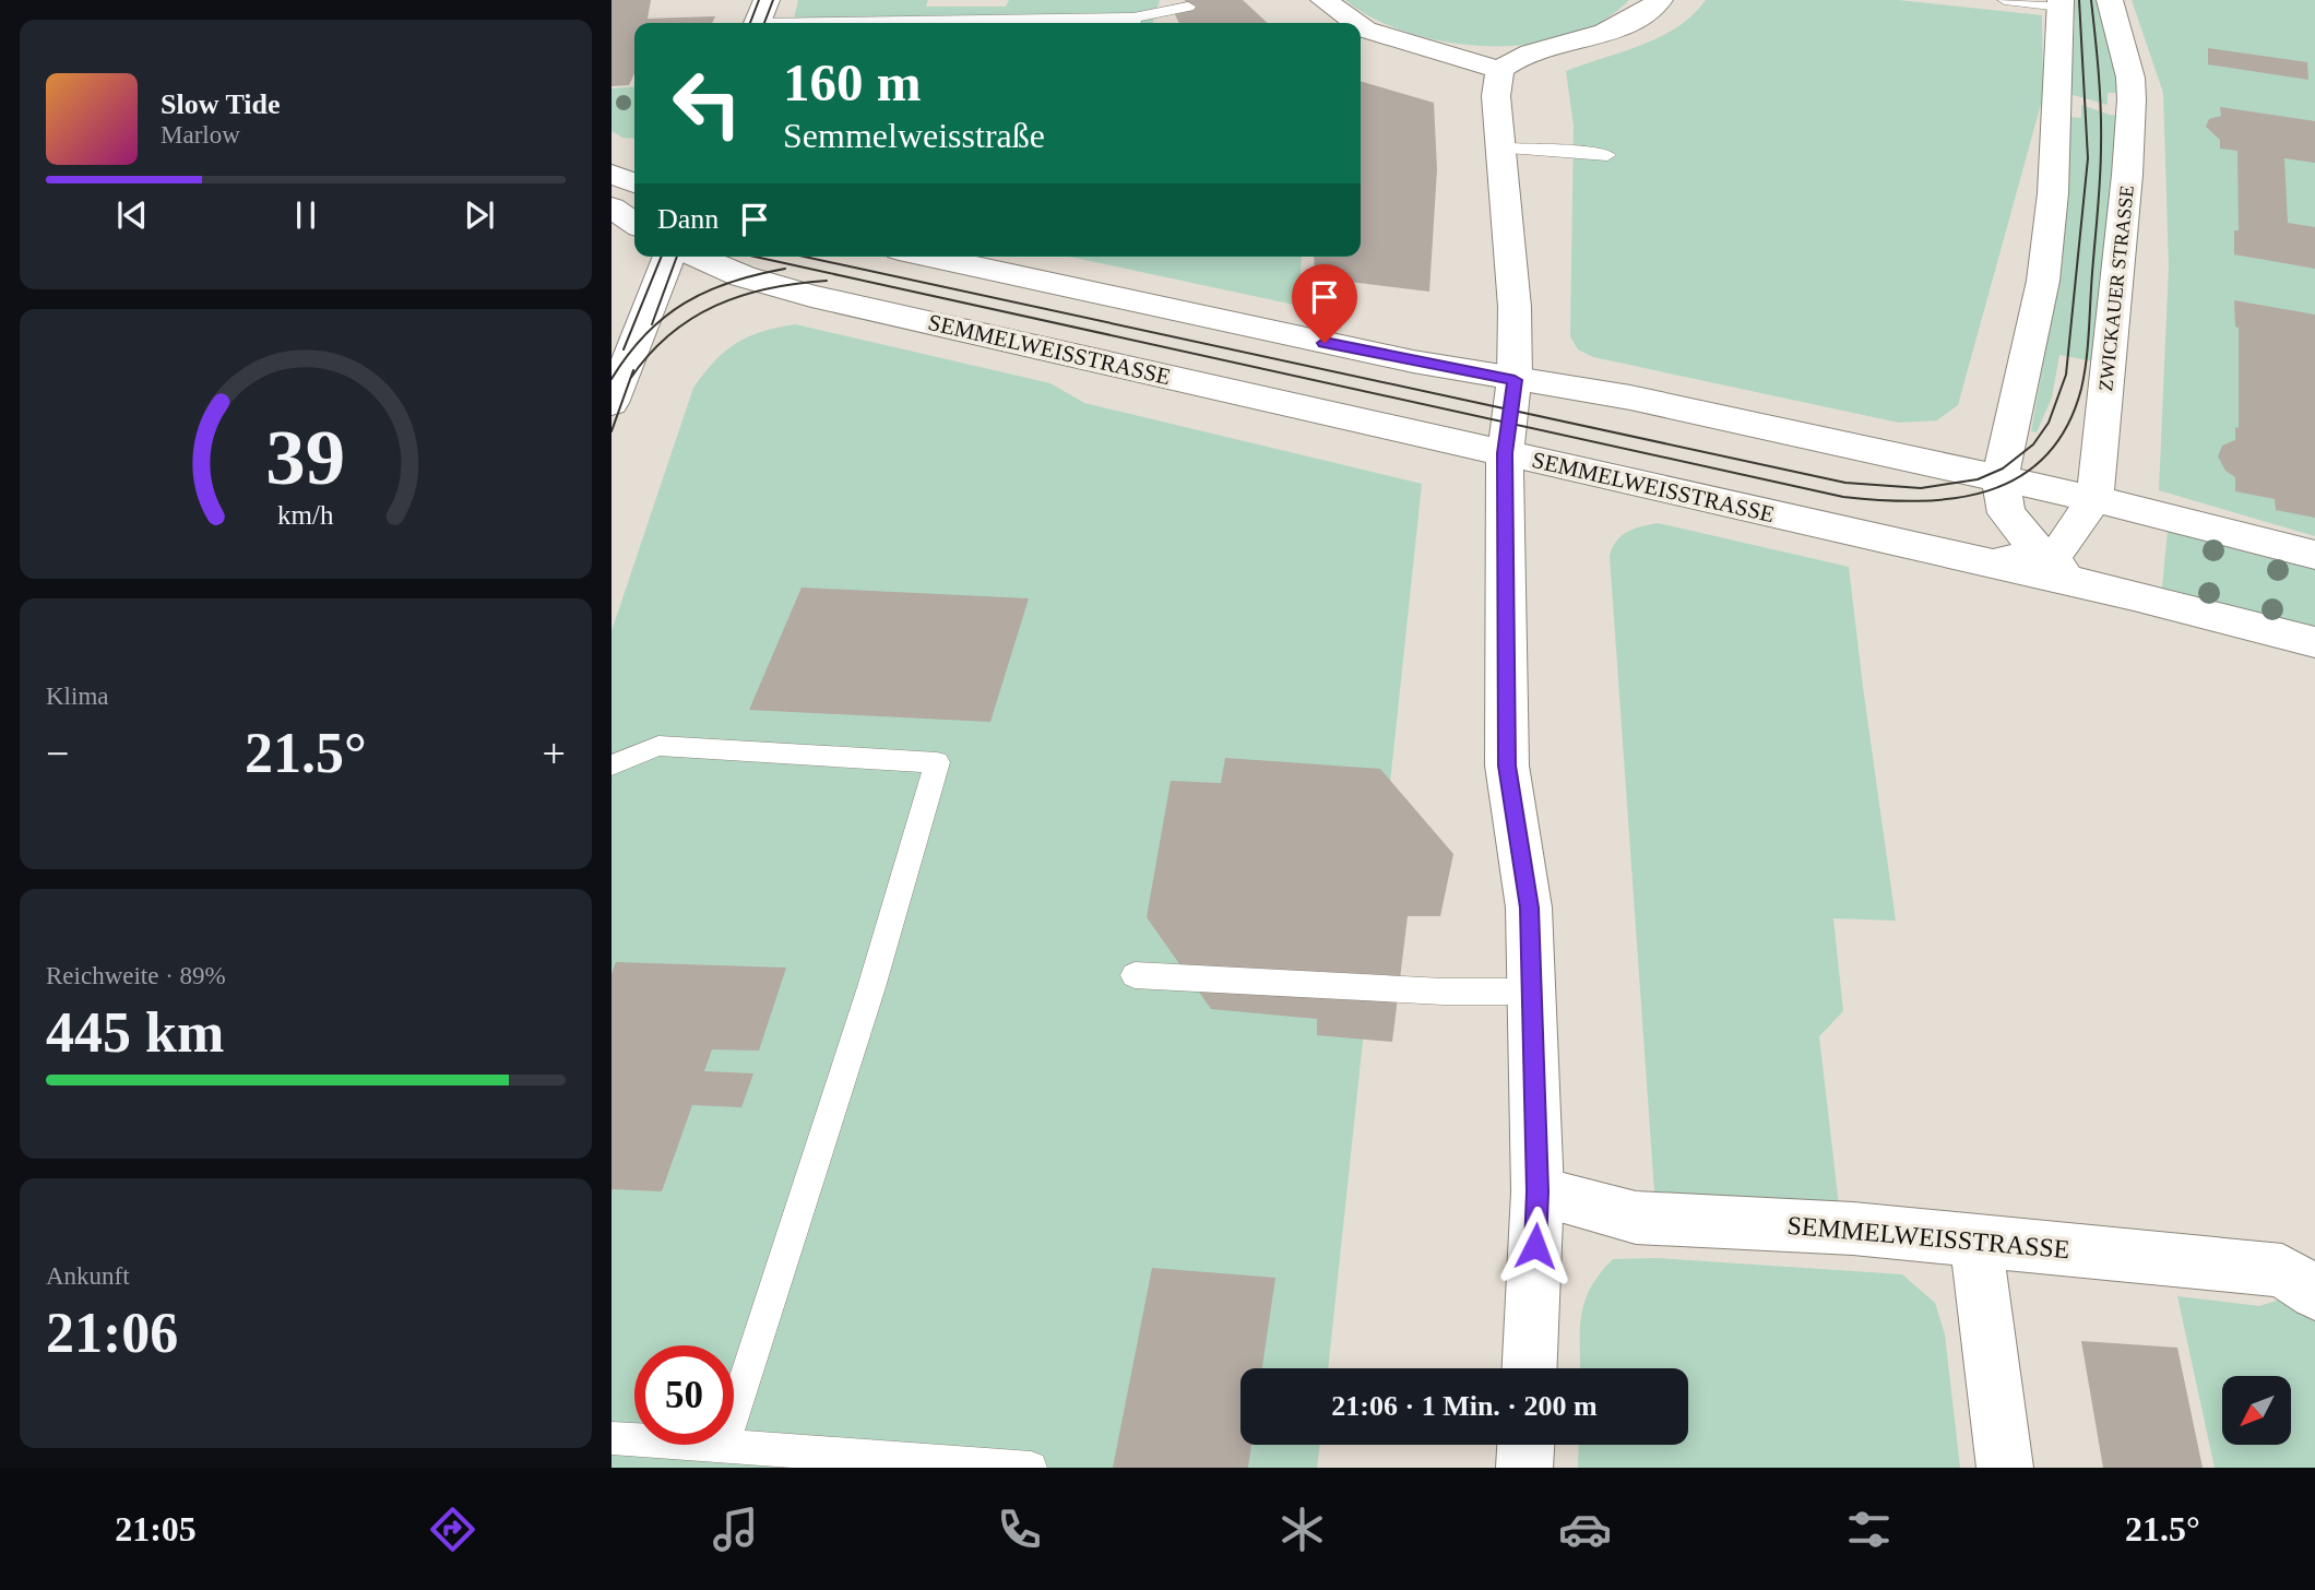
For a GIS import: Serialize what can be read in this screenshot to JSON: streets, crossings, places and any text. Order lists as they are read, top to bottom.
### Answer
{
  "streets": {
    "main road": ["ZWICKAUER STRASSE", "SEMMELWEISSTRASSE"]
  },
  "crossings": [
    ["ZWICKAUER STRASSE", "SEMMELWEISSTRASSE"]
  ],
  "north": "bottom left",
  "page": {
    "turn": ["160 m", "Semmelweisstraße"],
    "song": ["Slow Tide", "Marlow"],
    "then": "Dann",
    "tile": [
      "Klima",
      ["Reichweite · 89%", "445 km"],
      ["Ankunft", "21:06"]
    ],
    "heat": ["−", "21.5°", "+"],
    "limit": "50",
    "trip": "21:06 · 1 Min. · 200 m",
    "tabs": ["21:05", "21.5°"],
    "gauge": ["39", "km/h"]
  }
}
